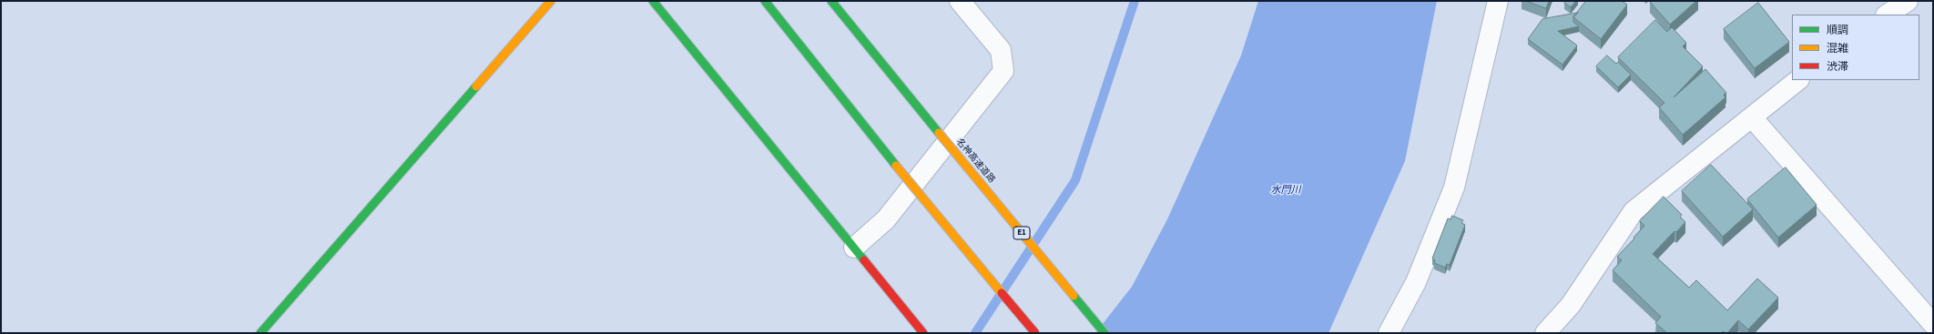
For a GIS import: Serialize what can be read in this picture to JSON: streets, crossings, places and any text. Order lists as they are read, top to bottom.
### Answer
{
  "streets": {
    "main road": ["名神高速道路", "E1"]
  },
  "water": ["水門川"],
  "legend": ["順調", "混雑", "渋滞"]
}
